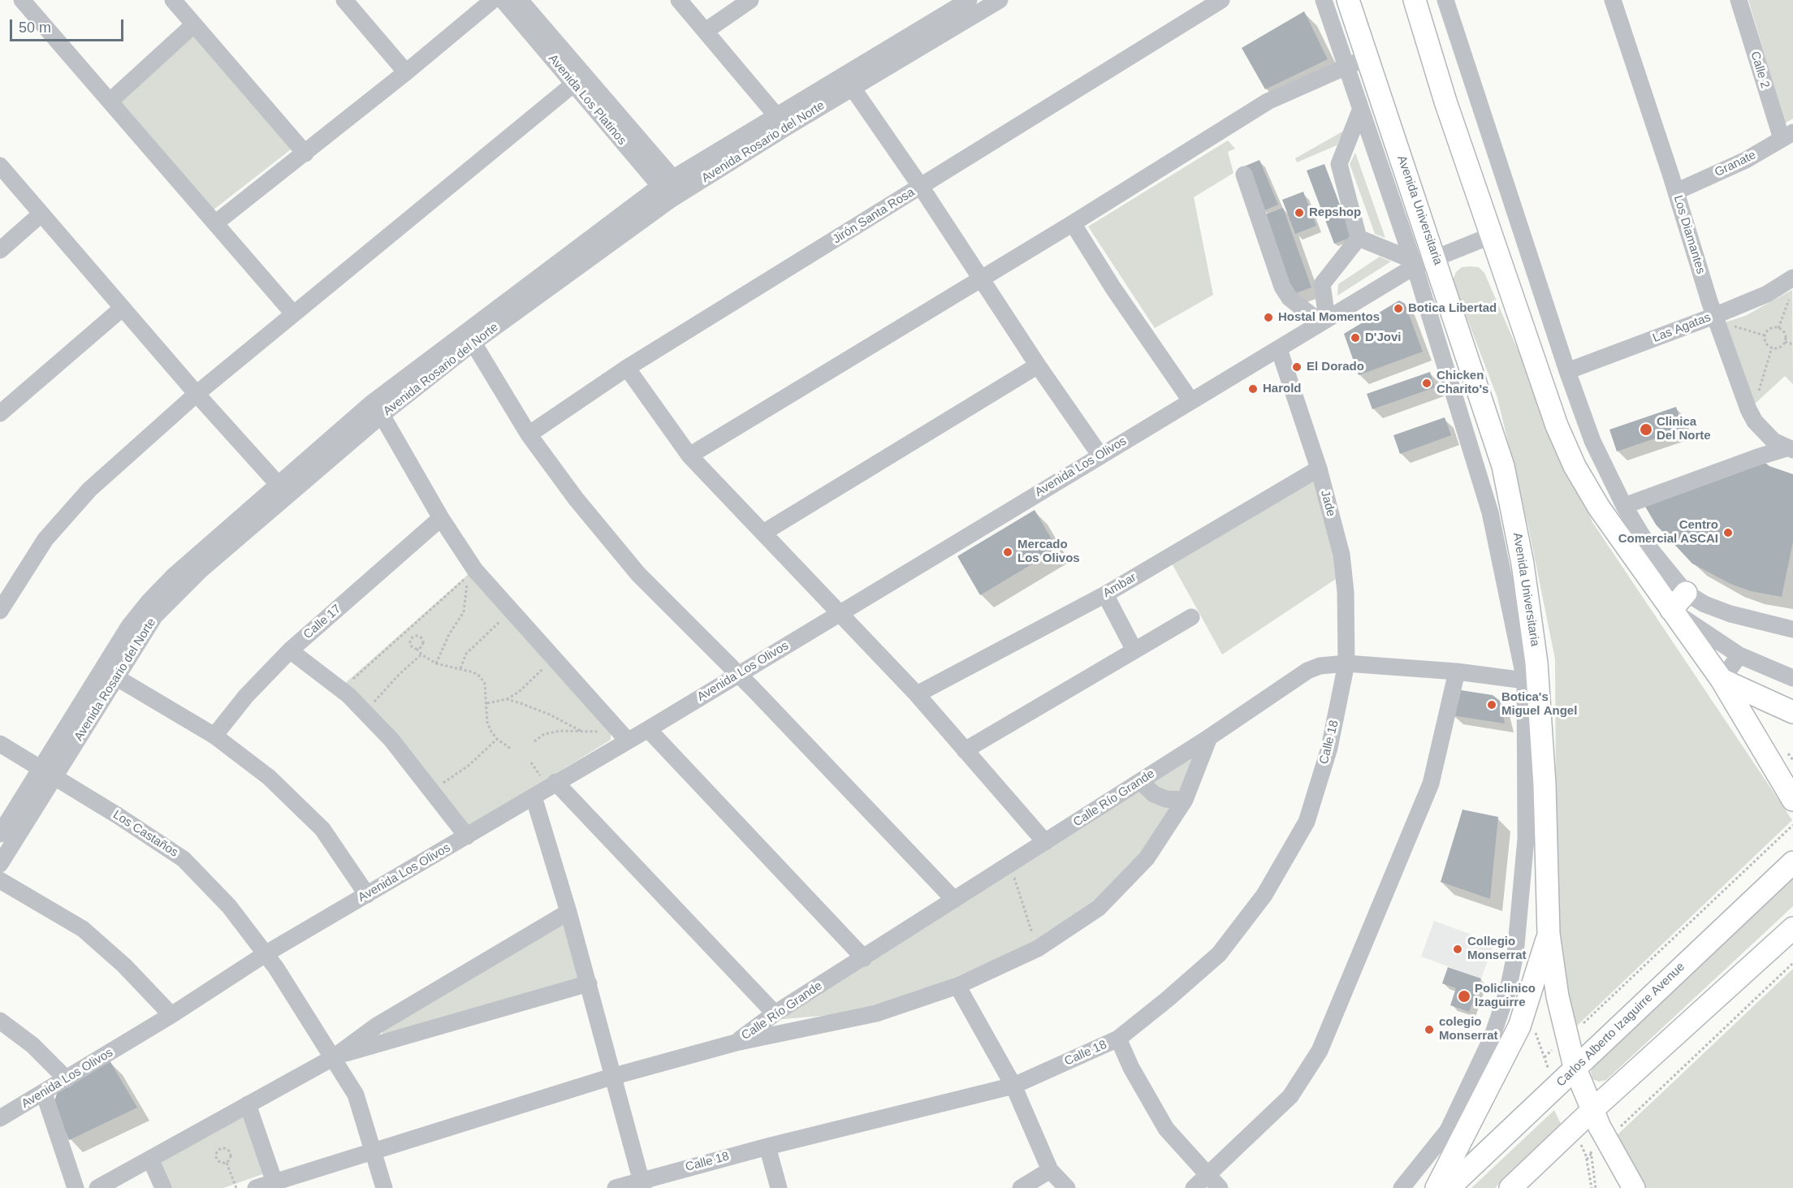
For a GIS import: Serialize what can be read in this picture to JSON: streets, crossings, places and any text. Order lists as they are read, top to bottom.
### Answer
{
  "streets": {
    "main road": ["Avenida Universitaria", "Carlos Alberto Izaguirre Avenue"],
    "street": [
      "Calle 2",
      "Avenida Los Platinos",
      "Avenida Rosario del Norte",
      "Granate",
      "Jirón Santa Rosa",
      "Los Diamantes",
      "Las Agatas",
      "Avenida Los Olivos",
      "Jade",
      "Ambar",
      "Calle 17",
      "Calle 18",
      "Calle Río Grande",
      "Los Castaños"
    ]
  },
  "crossings": [
    ["Calle 2", "Granate"],
    ["Avenida Los Platinos", "Avenida Rosario del Norte"],
    ["Avenida Rosario del Norte", "Los Castaños"],
    ["Granate", "Los Diamantes"],
    ["Avenida Universitaria", "Avenida Los Olivos"],
    ["Avenida Universitaria", "Calle Río Grande"],
    ["Avenida Universitaria", "Carlos Alberto Izaguirre Avenue"],
    ["Los Diamantes", "Las Agatas"],
    ["Avenida Los Olivos", "Jade"],
    ["Avenida Los Olivos", "Los Castaños"],
    ["Jade", "Ambar"],
    ["Jade", "Calle 18"],
    ["Jade", "Calle Río Grande"],
    ["Calle 18", "Calle Río Grande"]
  ],
  "places": [
    "Repshop",
    "Botica Libertad",
    "Hostal Momentos",
    "D'Jovi",
    "El Dorado",
    "Chicken Charito's",
    "Harold",
    "Clinica Del Norte",
    "Centro Comercial ASCAI",
    "Mercado Los Olivos",
    "Botica's Miguel Angel",
    "Collegio Monserrat",
    "Policlinico Izaguirre",
    "colegio Monserrat"
  ],
  "scale_bar": "50 m"
}
